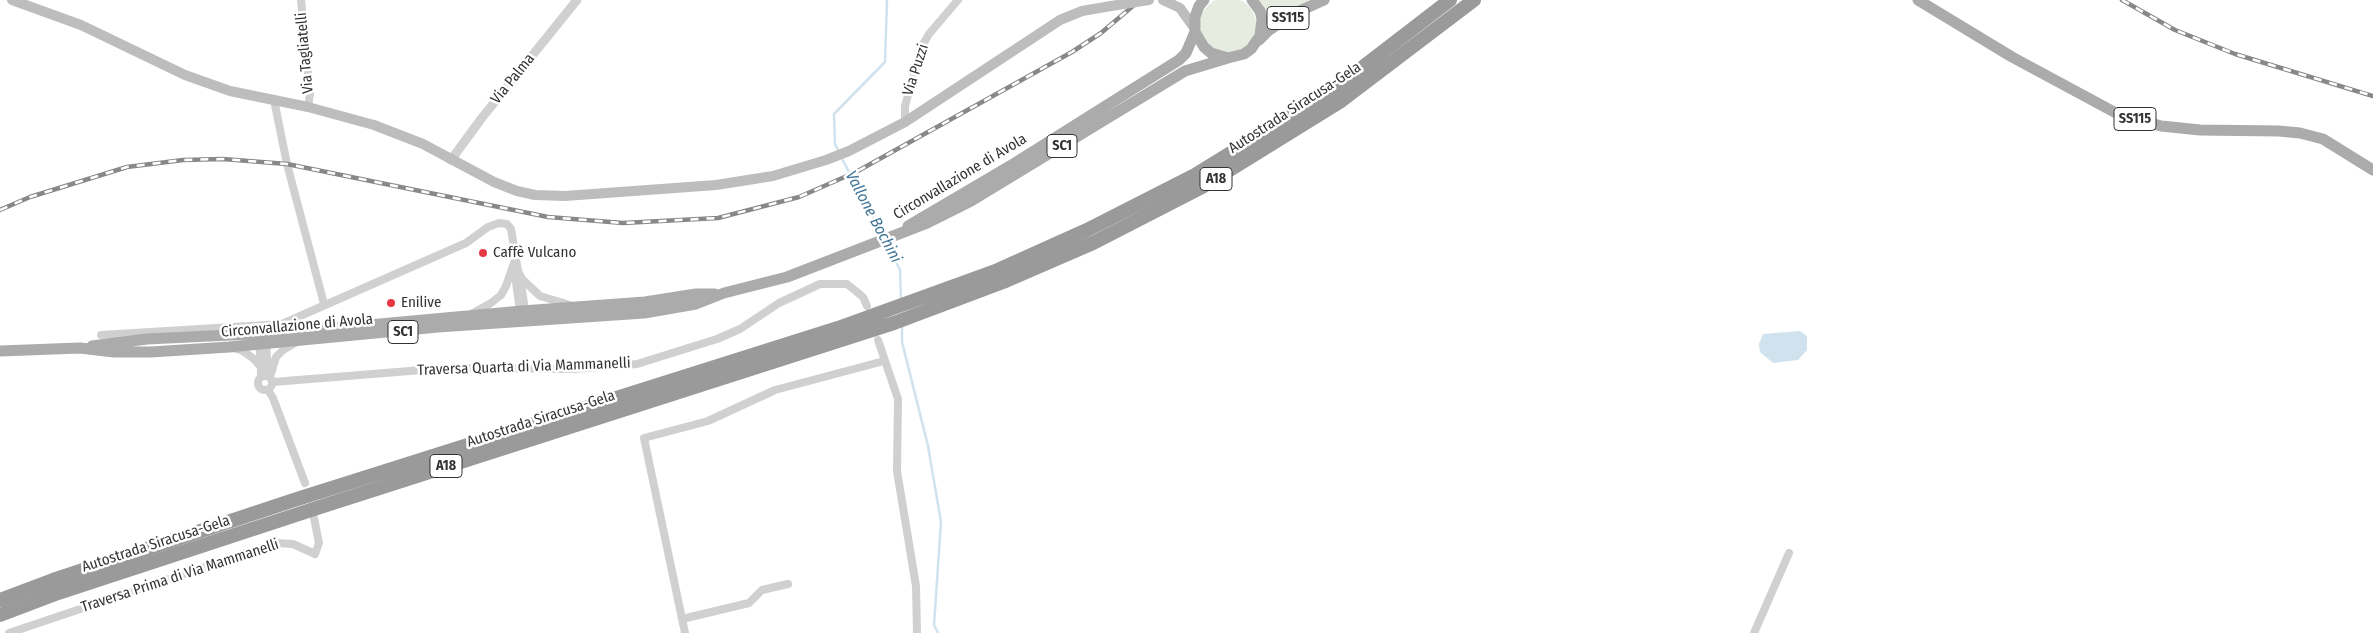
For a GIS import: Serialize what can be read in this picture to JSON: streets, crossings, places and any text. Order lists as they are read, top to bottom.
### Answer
{
  "streets": {
    "highway": ["Autostrada Siracusa-Gela", "A18"],
    "main road": ["SS115", "SC1", "Circonvallazione di Avola"],
    "street": [
      "Via Tagliatelli",
      "Via Puzzi",
      "Via Palma",
      "Traversa Quarta di Via Mammanelli",
      "Traversa Prima di Via Mammanelli"
    ]
  },
  "crossings": [
    ["SS115", "Circonvallazione di Avola"]
  ],
  "water": ["Vallone Bochini"],
  "places": ["Caffè Vulcano", "Enilive"]
}
